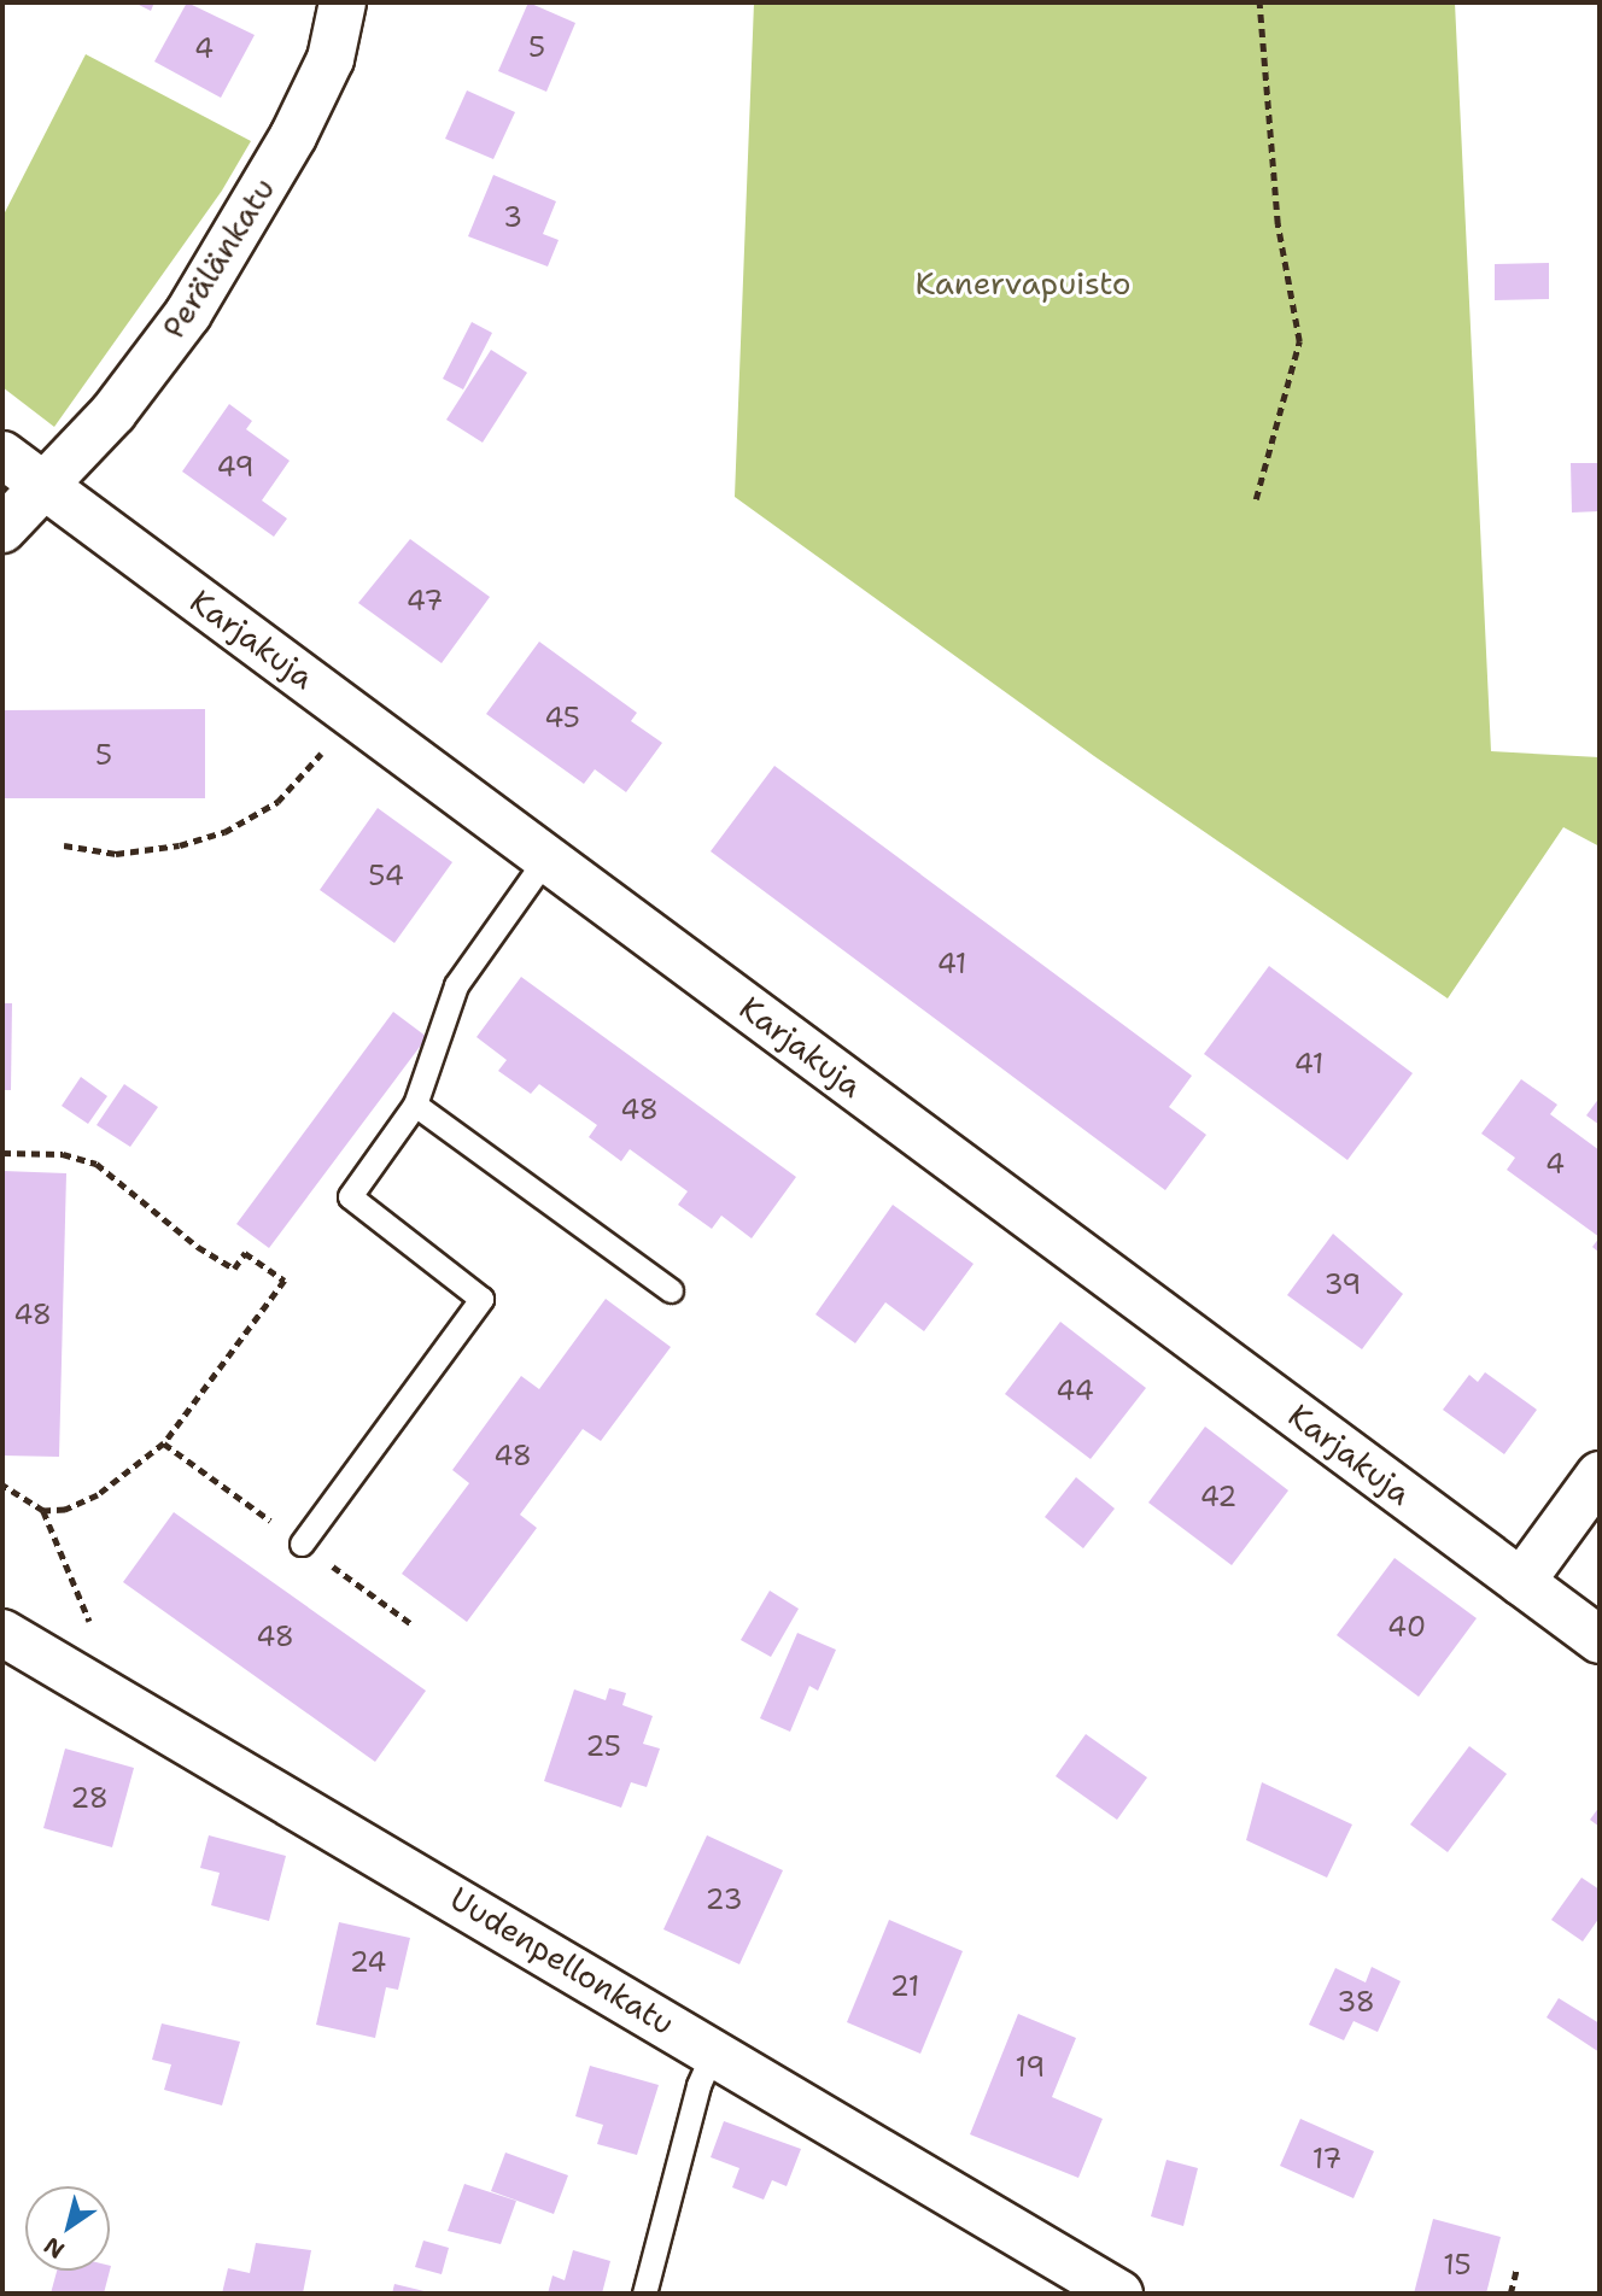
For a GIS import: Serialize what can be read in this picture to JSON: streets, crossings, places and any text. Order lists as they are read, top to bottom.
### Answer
{
  "streets": {
    "street": ["Perälänkatu", "Karjakuja", "Uudenpellonkatu"]
  },
  "crossings": [
    ["Perälänkatu", "Karjakuja"]
  ],
  "parks": ["Kanervapuisto"],
  "house_numbers": [
    "5",
    "4",
    "3",
    "49",
    "47",
    "45",
    "5",
    "54",
    "41",
    "41",
    "48",
    "4",
    "39",
    "48",
    "44",
    "48",
    "42",
    "40",
    "48",
    "25",
    "28",
    "23",
    "24",
    "21",
    "38",
    "19",
    "17",
    "15"
  ],
  "north": "bottom left"
}
